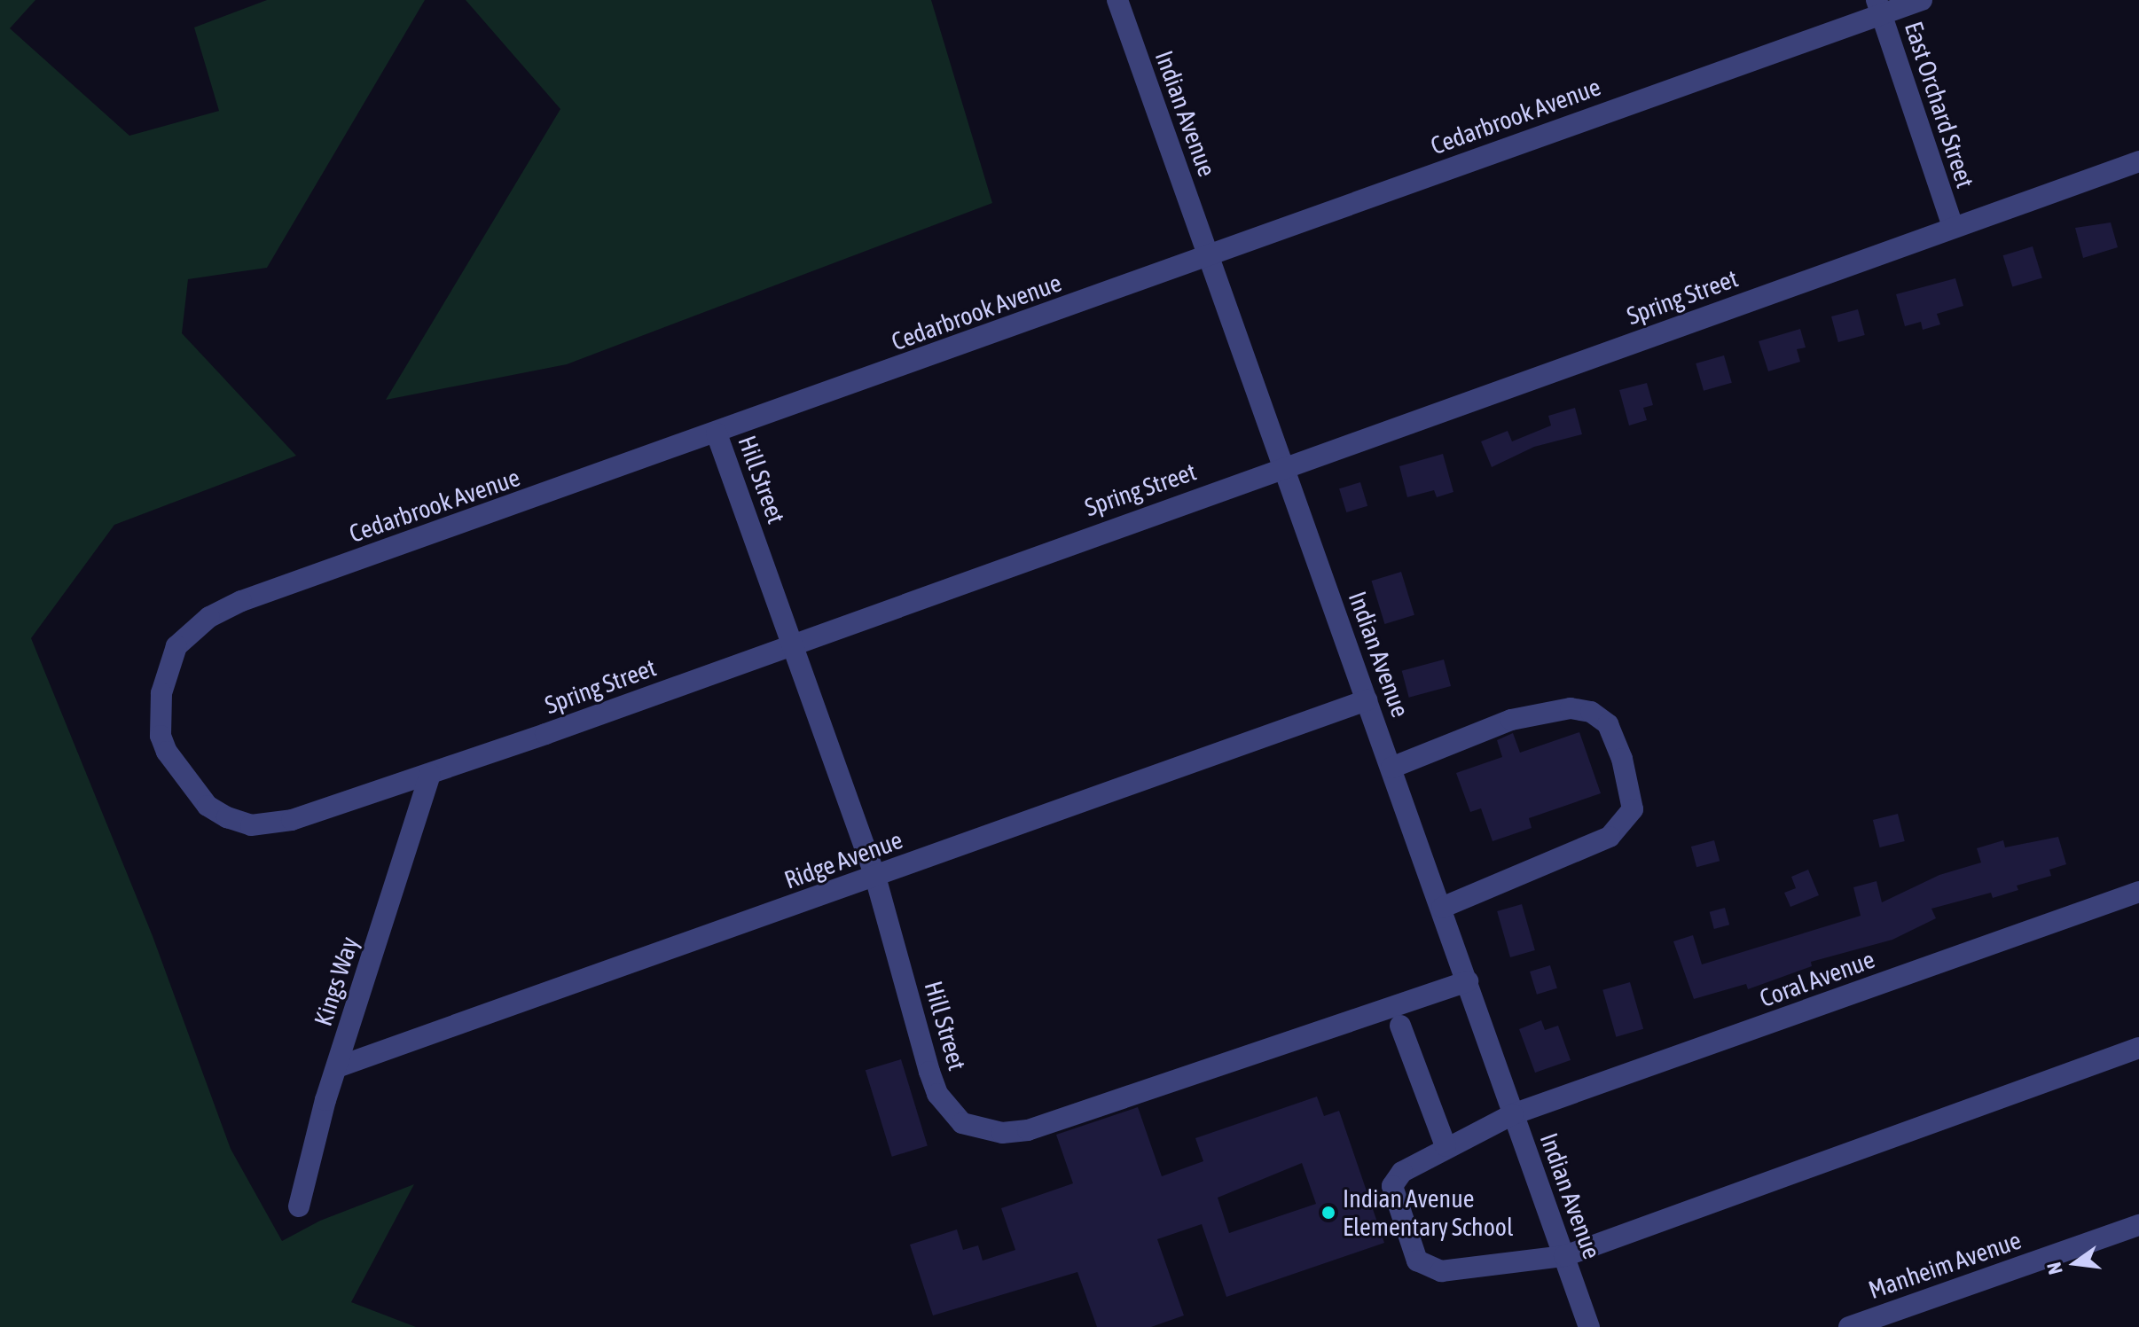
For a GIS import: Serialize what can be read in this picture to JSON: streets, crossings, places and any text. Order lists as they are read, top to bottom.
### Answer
{
  "streets": {
    "street": [
      "East Orchard Street",
      "Indian Avenue",
      "Cedarbrook Avenue",
      "Spring Street",
      "Hill Street",
      "Ridge Avenue",
      "Coral Avenue",
      "Kings Way",
      "Manheim Avenue"
    ]
  },
  "crossings": [
    ["East Orchard Street", "Cedarbrook Avenue"],
    ["East Orchard Street", "Spring Street"],
    ["Indian Avenue", "Cedarbrook Avenue"],
    ["Indian Avenue", "Spring Street"],
    ["Indian Avenue", "Hill Street"],
    ["Indian Avenue", "Ridge Avenue"],
    ["Indian Avenue", "Coral Avenue"],
    ["Cedarbrook Avenue", "Spring Street"],
    ["Cedarbrook Avenue", "Hill Street"],
    ["Spring Street", "Hill Street"],
    ["Spring Street", "Kings Way"],
    ["Hill Street", "Ridge Avenue"],
    ["Ridge Avenue", "Kings Way"]
  ],
  "places": ["Indian Avenue Elementary School"],
  "north": "left"
}
